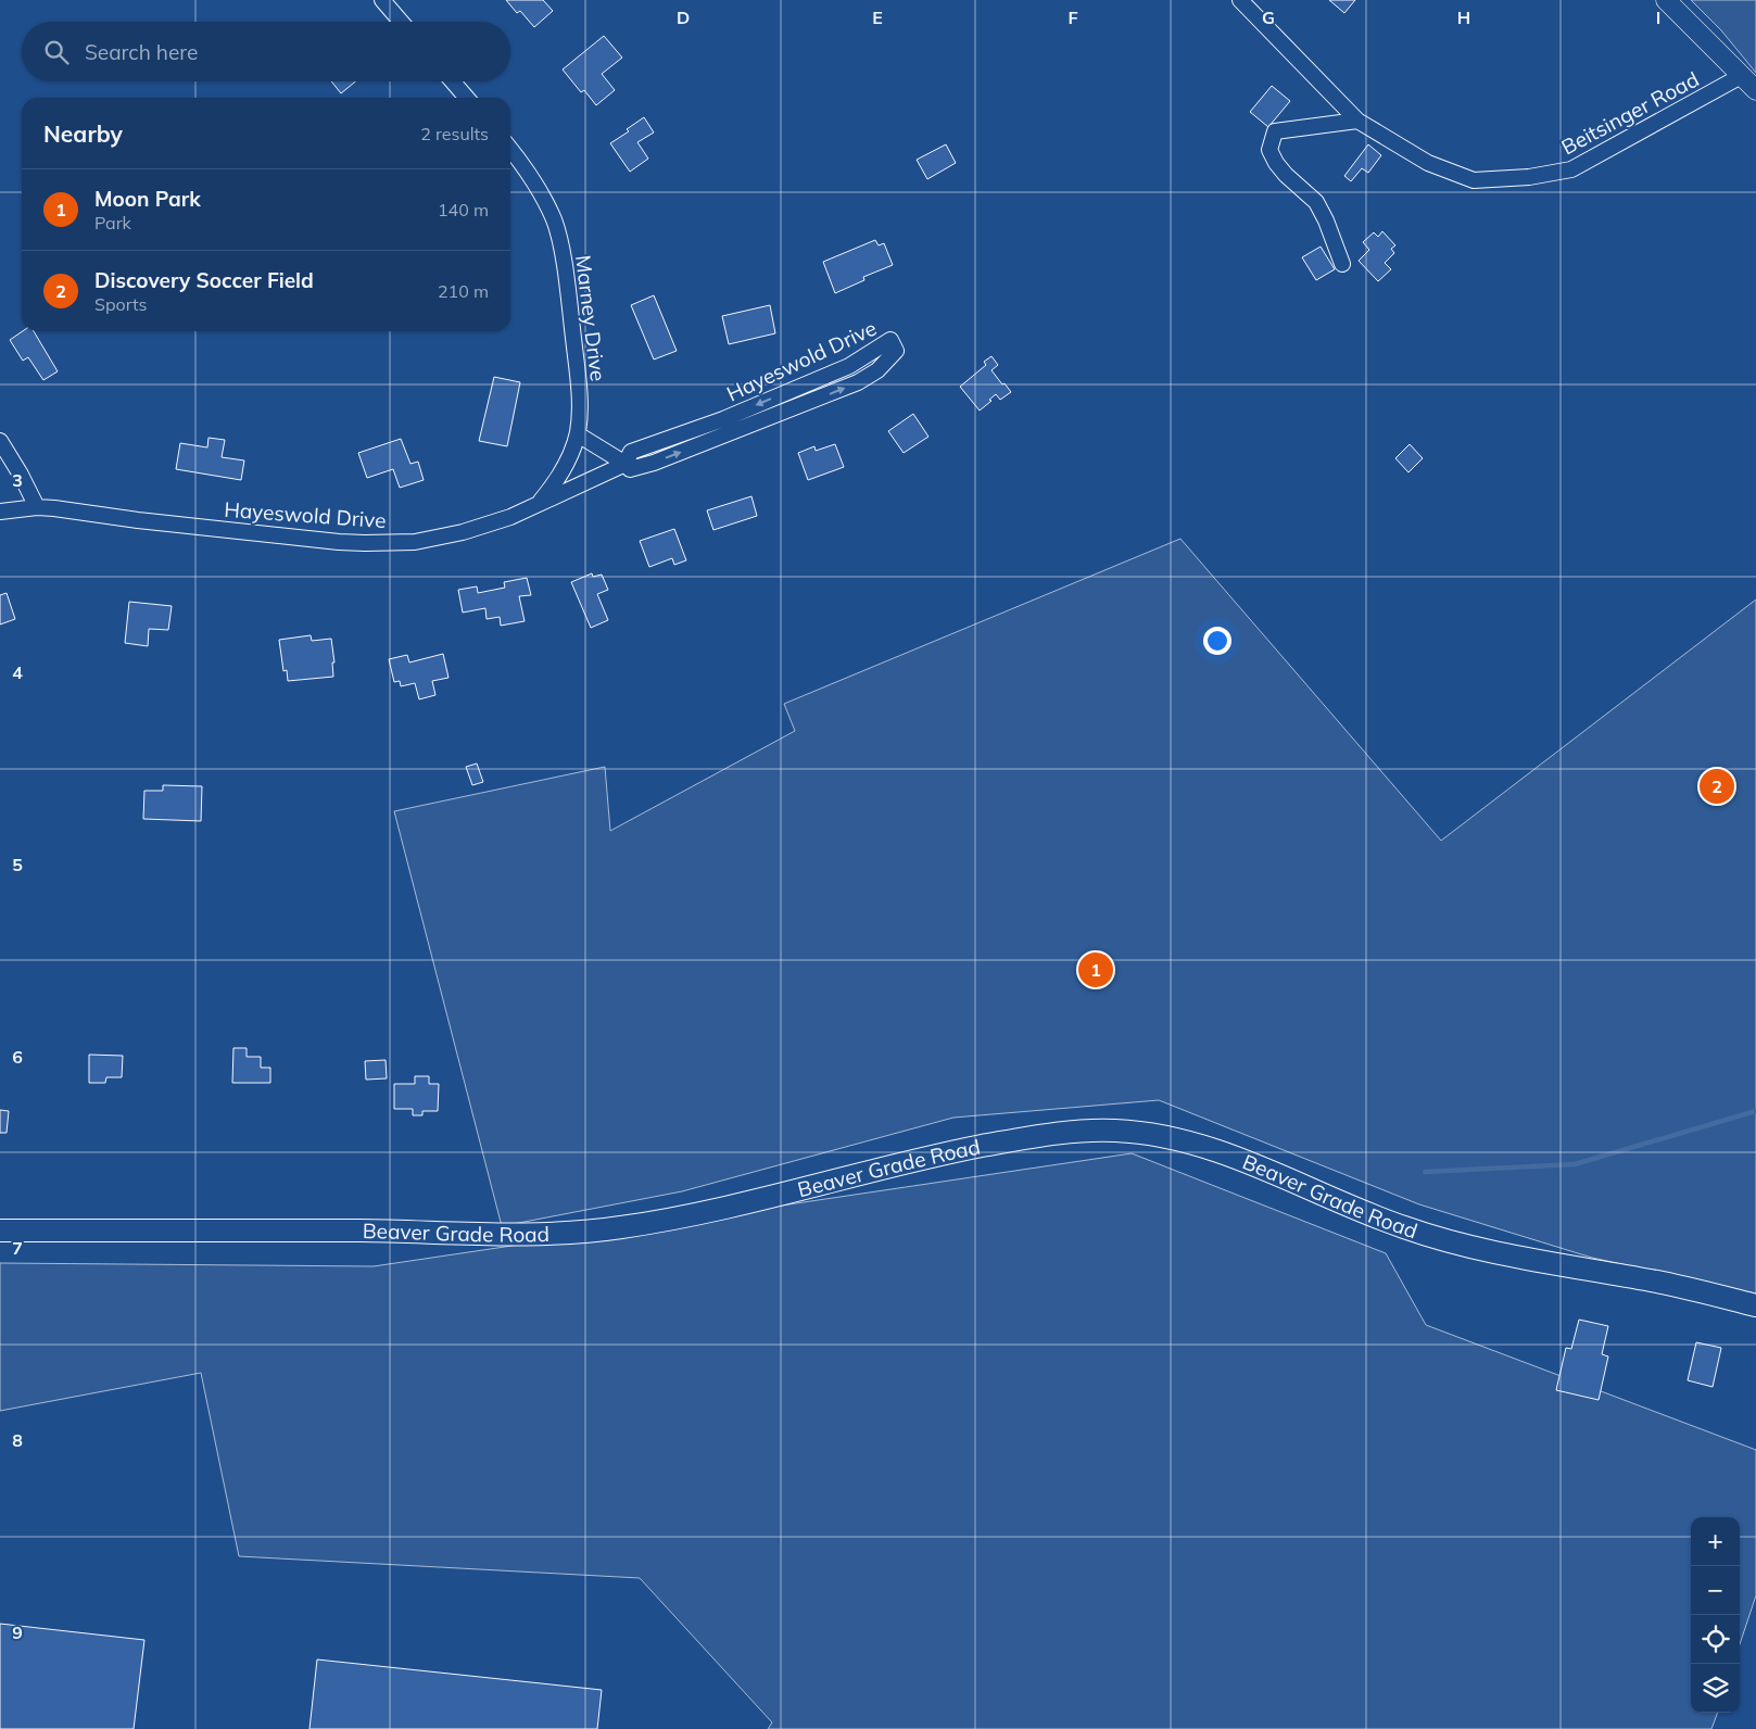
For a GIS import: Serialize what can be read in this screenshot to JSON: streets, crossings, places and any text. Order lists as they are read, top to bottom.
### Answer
{
  "streets": {
    "main road": ["Beaver Grade Road"],
    "street": ["Beitsinger Road", "Marney Drive", "Hayeswold Drive"]
  },
  "crossings": [
    ["Marney Drive", "Hayeswold Drive"]
  ],
  "page": {
    "search": "Search here",
    "heading": ["Nearby", "2 results"],
    "list": [
      {
        "mark": "1",
        "name": "Moon Park",
        "note": "Park",
        "value": "140 m"
      },
      {
        "mark": "2",
        "name": "Discovery Soccer Field",
        "note": "Sports",
        "value": "210 m"
      }
    ],
    "pins": ["2", "1"],
    "map_buttons": ["+", "−"]
  },
  "grid": {
    "columns": [
      "D",
      "E",
      "F",
      "G",
      "H",
      "I"
    ],
    "rows": [
      "3",
      "4",
      "5",
      "6",
      "7",
      "8",
      "9"
    ]
  }
}
